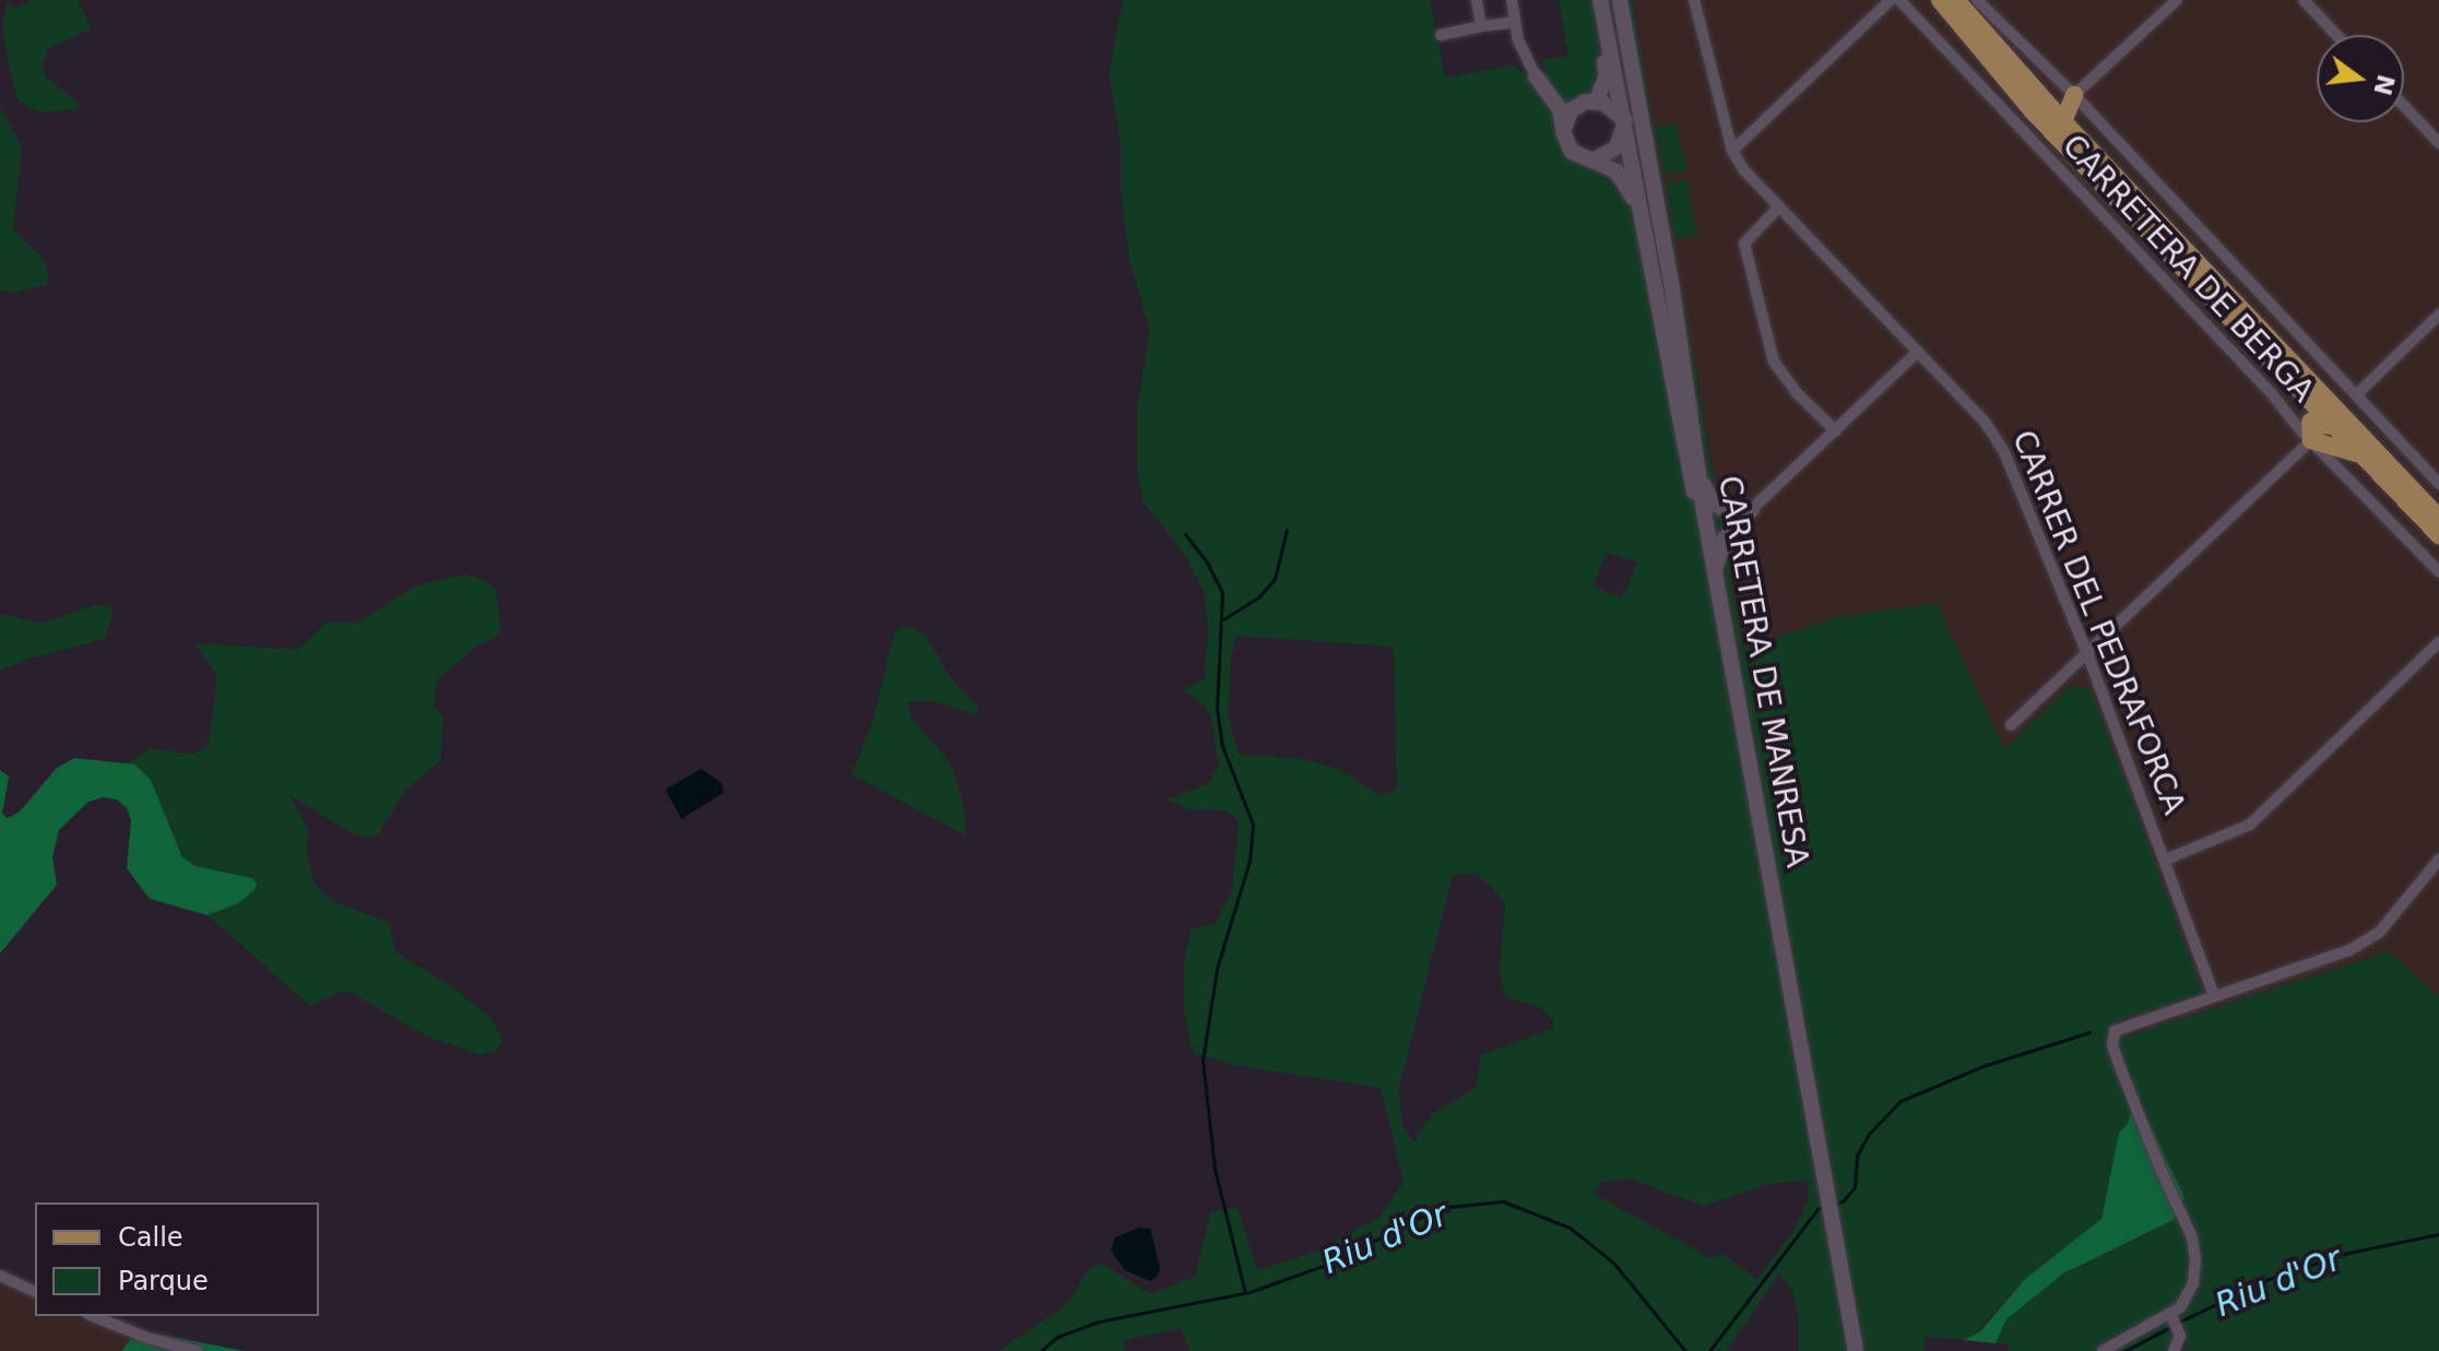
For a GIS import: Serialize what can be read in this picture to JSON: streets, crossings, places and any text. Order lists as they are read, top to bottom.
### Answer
{
  "streets": {
    "main road": ["CARRETERA DE MANRESA"],
    "street": ["CARRETERA DE BERGA", "CARRER DEL PEDRAFORCA"]
  },
  "water": ["Riu d'Or"],
  "legend": ["Calle", "Parque"],
  "north": "right"
}
